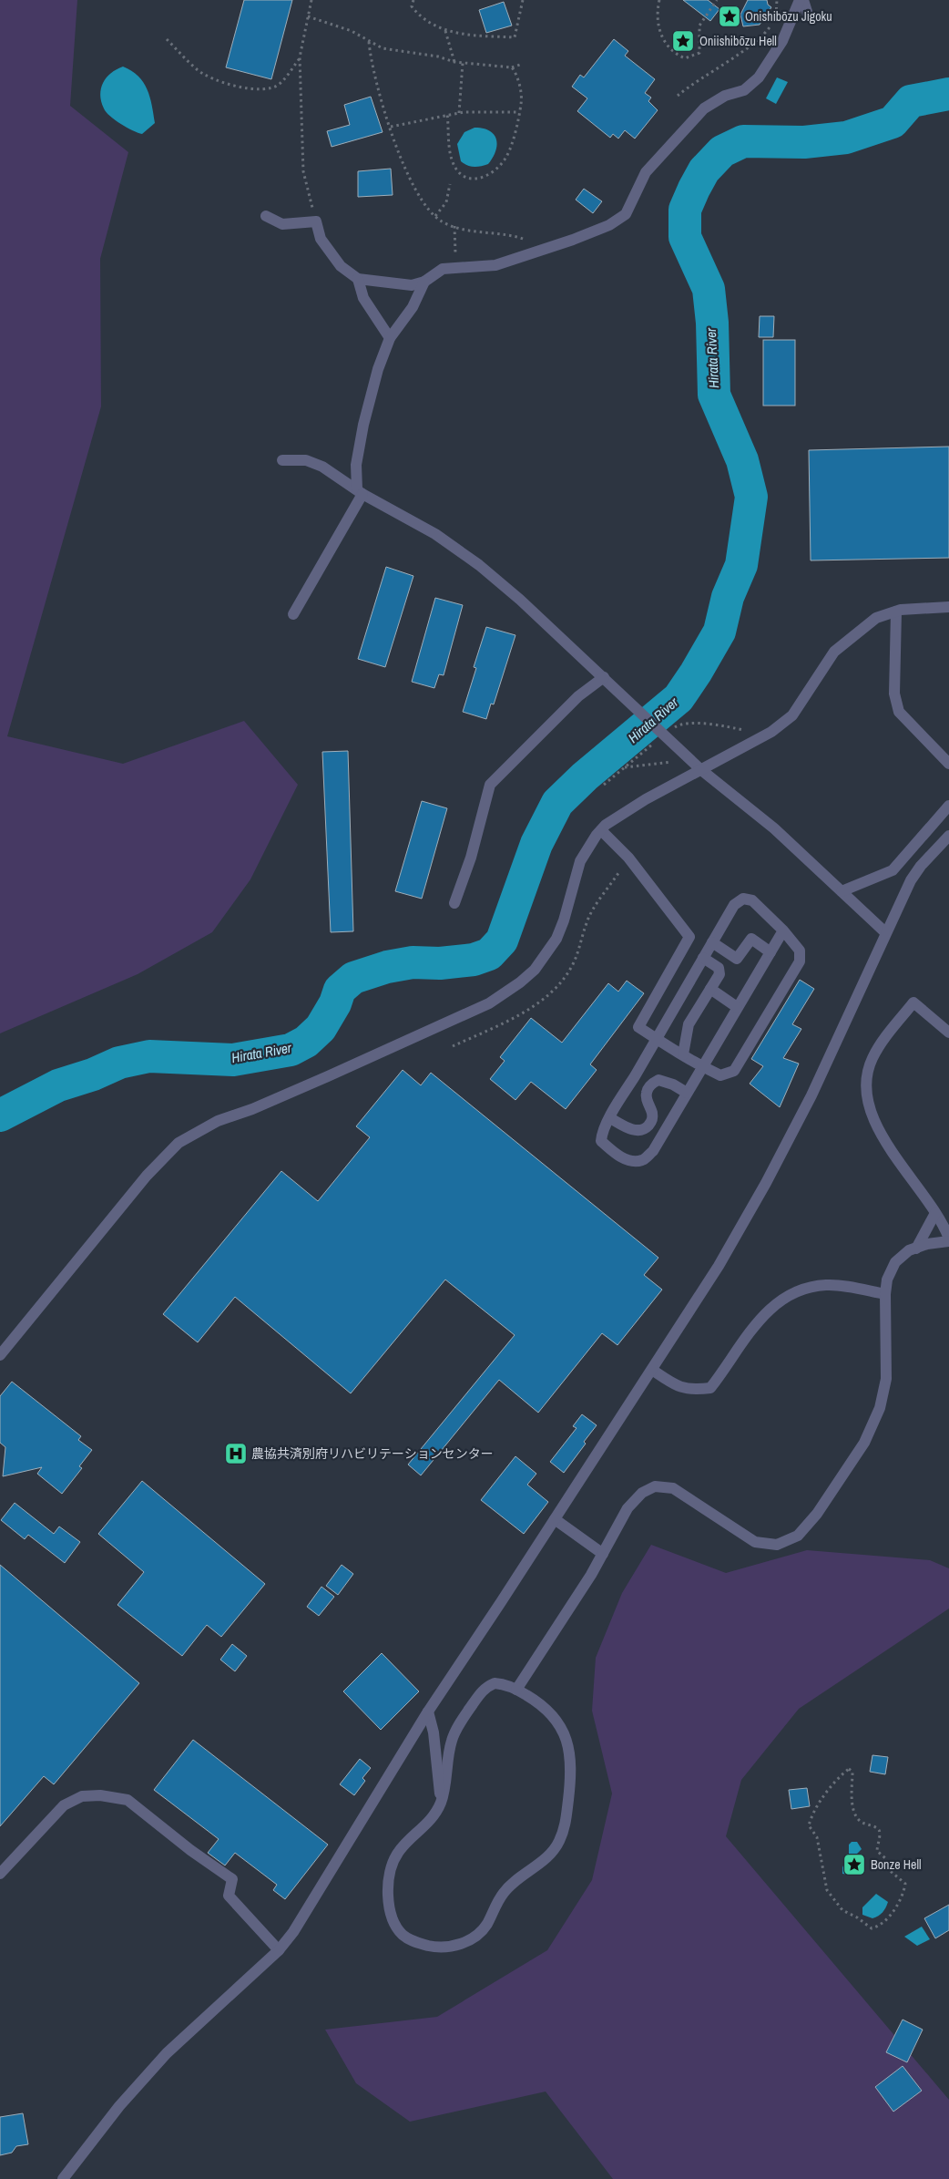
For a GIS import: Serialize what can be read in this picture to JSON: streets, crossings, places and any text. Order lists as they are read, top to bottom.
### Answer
{
  "water": ["Hirata River"],
  "places": {
    "place": ["Onishibōzu Jigoku", "Oniishibōzu Hell", "Bonze Hell"],
    "hospital": ["農協共済別府リハビリテーションセンター"]
  }
}
